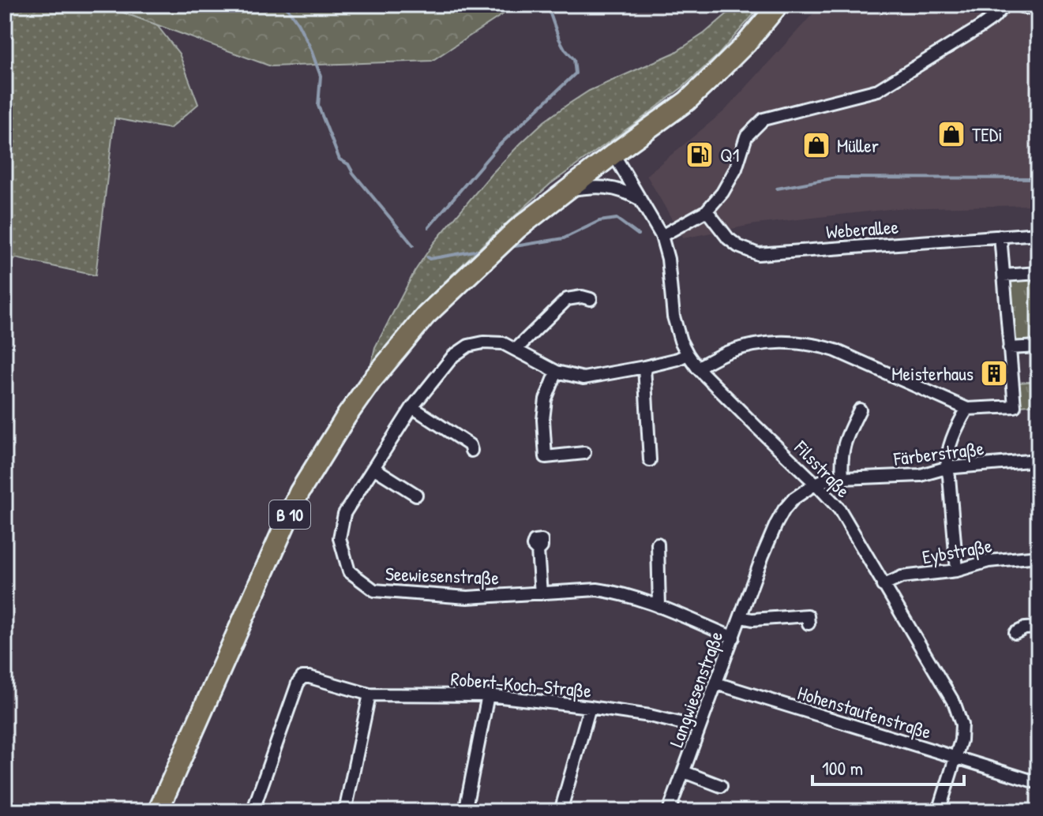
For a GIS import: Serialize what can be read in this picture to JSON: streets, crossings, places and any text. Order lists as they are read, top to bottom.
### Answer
{
  "streets": {
    "main road": ["B 10"],
    "street": [
      "Weberallee",
      "Färberstraße",
      "Filsstraße",
      "Eybstraße",
      "Seewiesenstraße",
      "Robert-Koch-Straße",
      "Langwiesenstraße",
      "Hohenstaufenstraße"
    ]
  },
  "crossings": [
    ["Färberstraße", "Filsstraße"],
    ["Färberstraße", "Langwiesenstraße"],
    ["Filsstraße", "B 10"],
    ["Filsstraße", "Eybstraße"],
    ["Filsstraße", "Seewiesenstraße"],
    ["Filsstraße", "Langwiesenstraße"],
    ["Filsstraße", "Hohenstaufenstraße"],
    ["Seewiesenstraße", "Langwiesenstraße"],
    ["Robert-Koch-Straße", "Langwiesenstraße"],
    ["Langwiesenstraße", "Hohenstaufenstraße"]
  ],
  "places": {
    "shop": ["TEDi", "Müller"],
    "fuel station": ["Q1"],
    "building": ["Meisterhaus"]
  },
  "scale_bar": "100 m"
}
